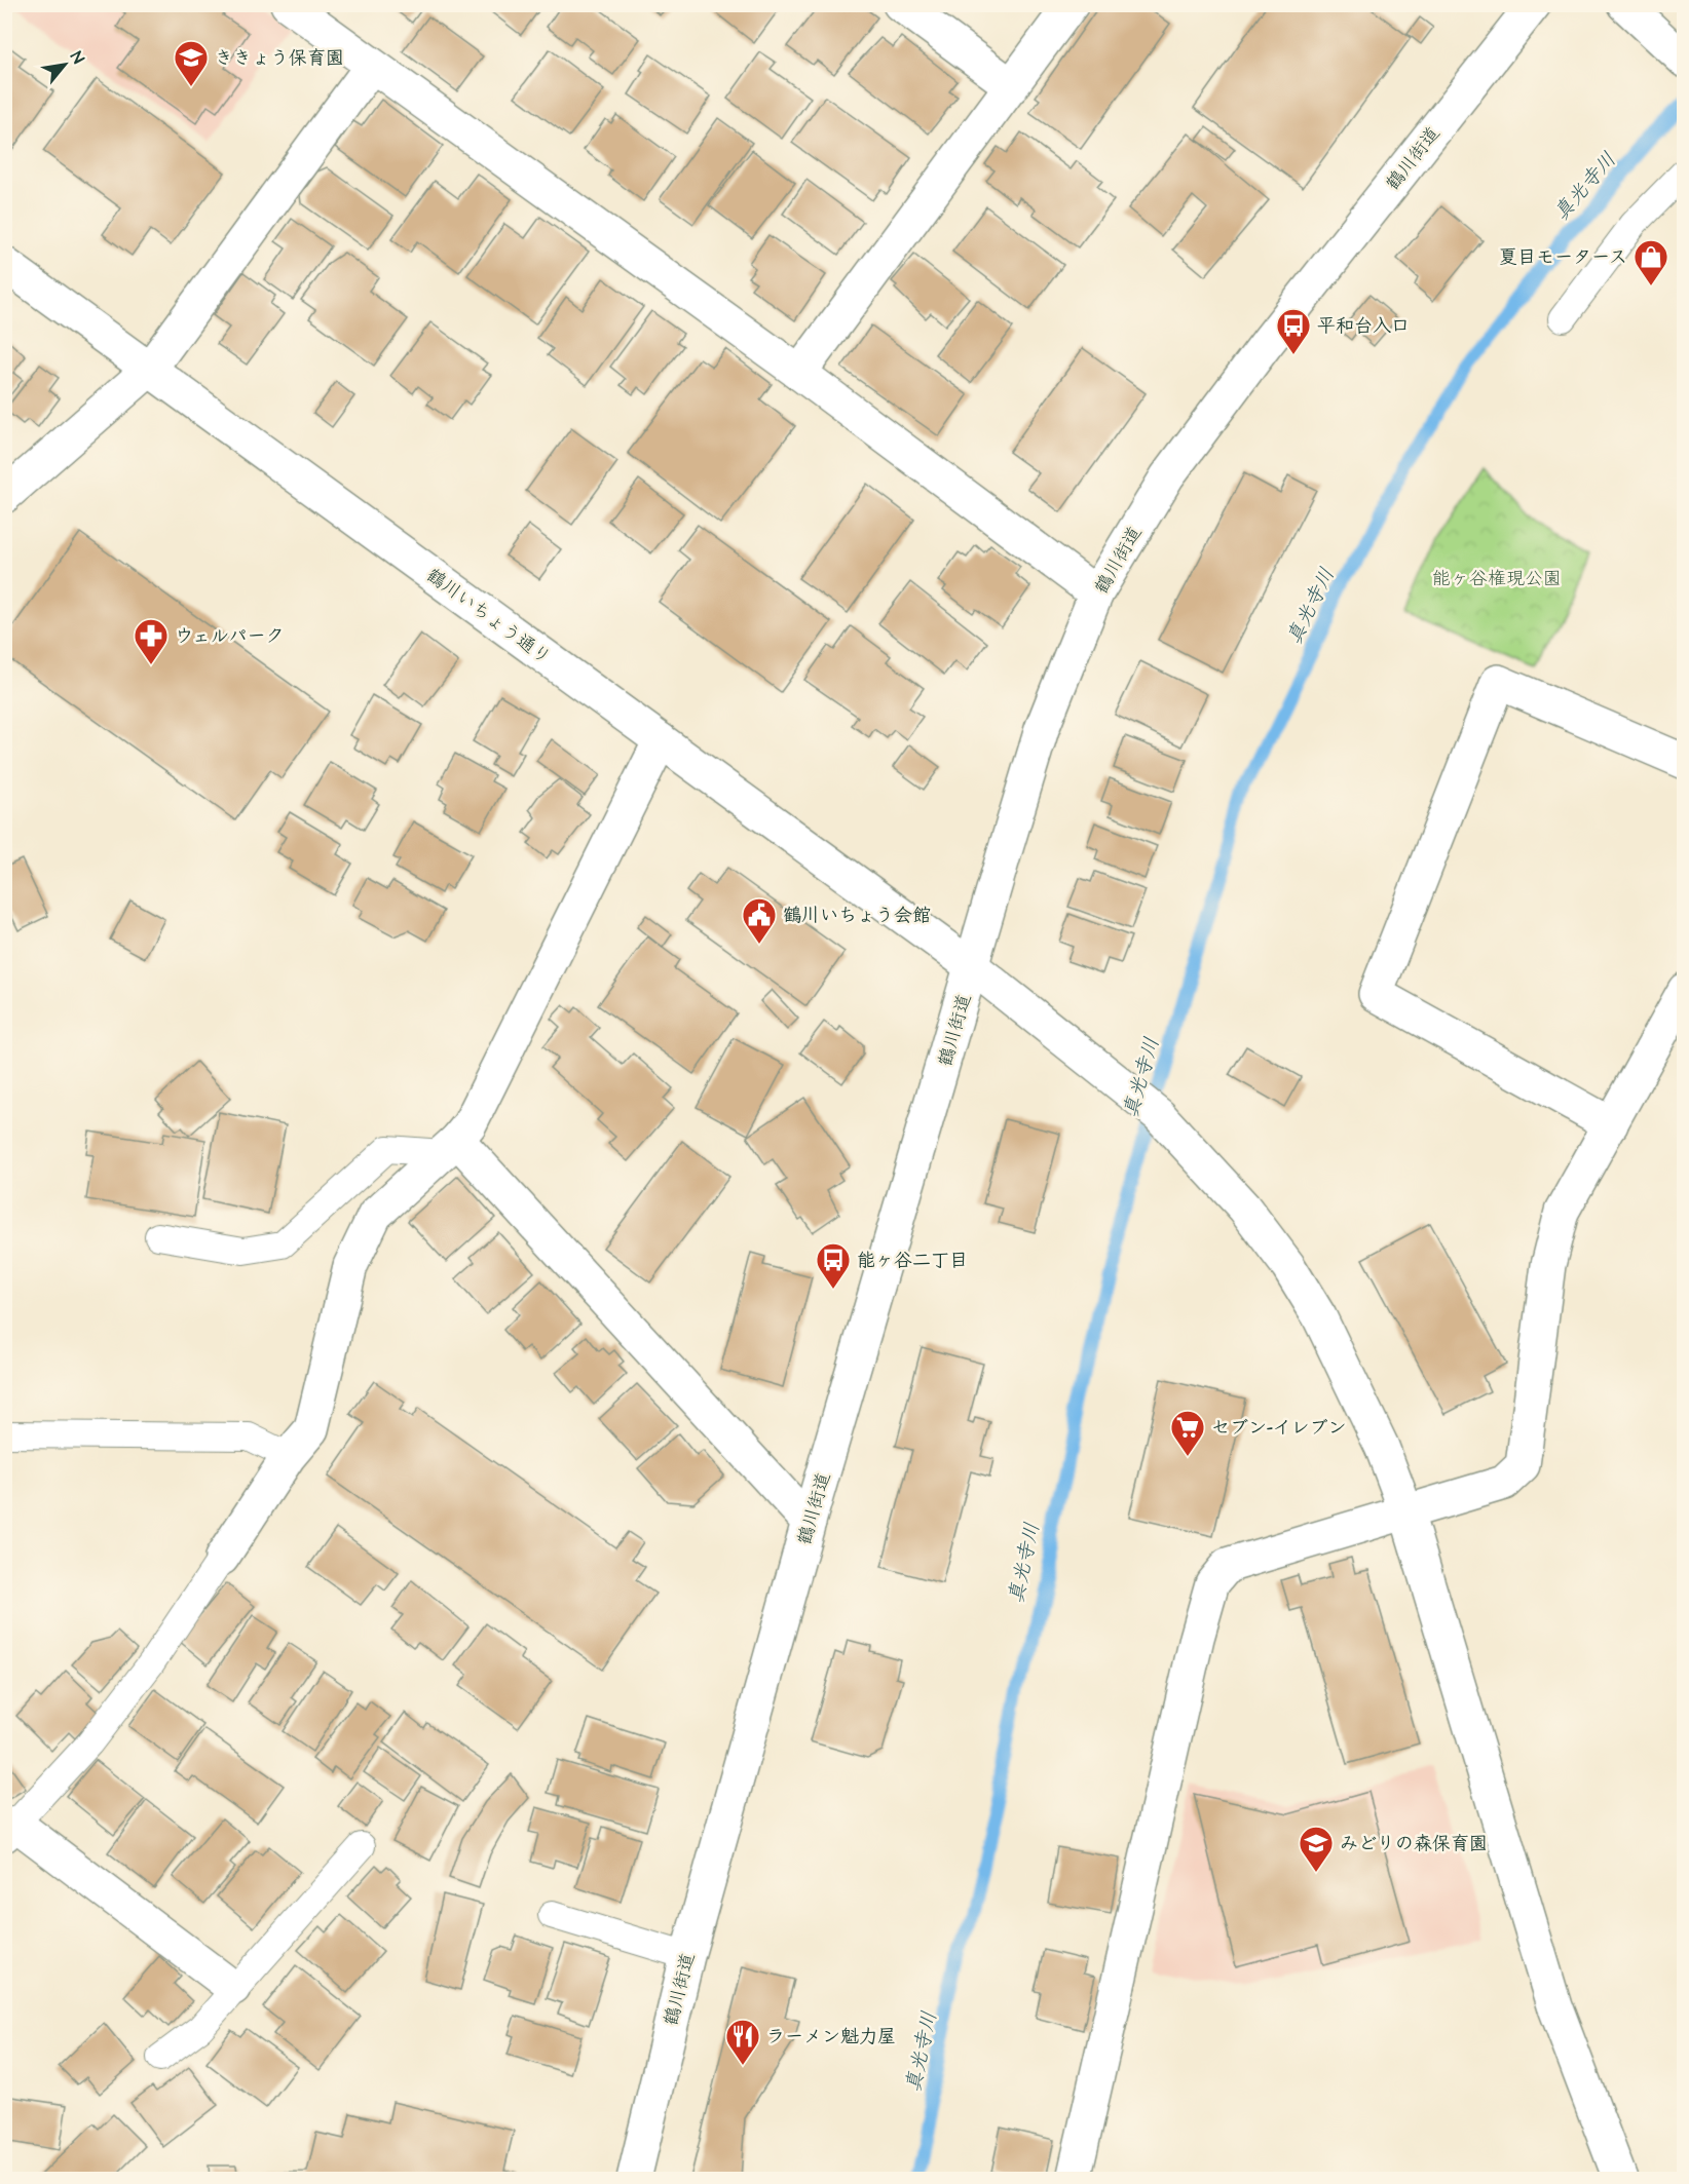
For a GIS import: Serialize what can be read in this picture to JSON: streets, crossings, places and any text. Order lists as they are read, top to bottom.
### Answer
{
  "streets": {
    "street": ["鶴川街道", "鶴川いちょう通り"]
  },
  "crossings": [
    ["鶴川街道", "鶴川いちょう通り"]
  ],
  "water": ["真光寺川"],
  "parks": ["能ヶ谷権現公園"],
  "places": {
    "school or university": ["ききょう保育園", "みどりの森保育園"],
    "shop": ["夏目モータース"],
    "bus stop": ["平和台入口", "能ヶ谷二丁目"],
    "pharmacy": ["ウェルパーク"],
    "public building": ["鶴川いちょう会館"],
    "supermarket": ["セブン-イレブン"],
    "restaurant": ["ラーメン魁力屋"]
  },
  "north": "top right"
}
